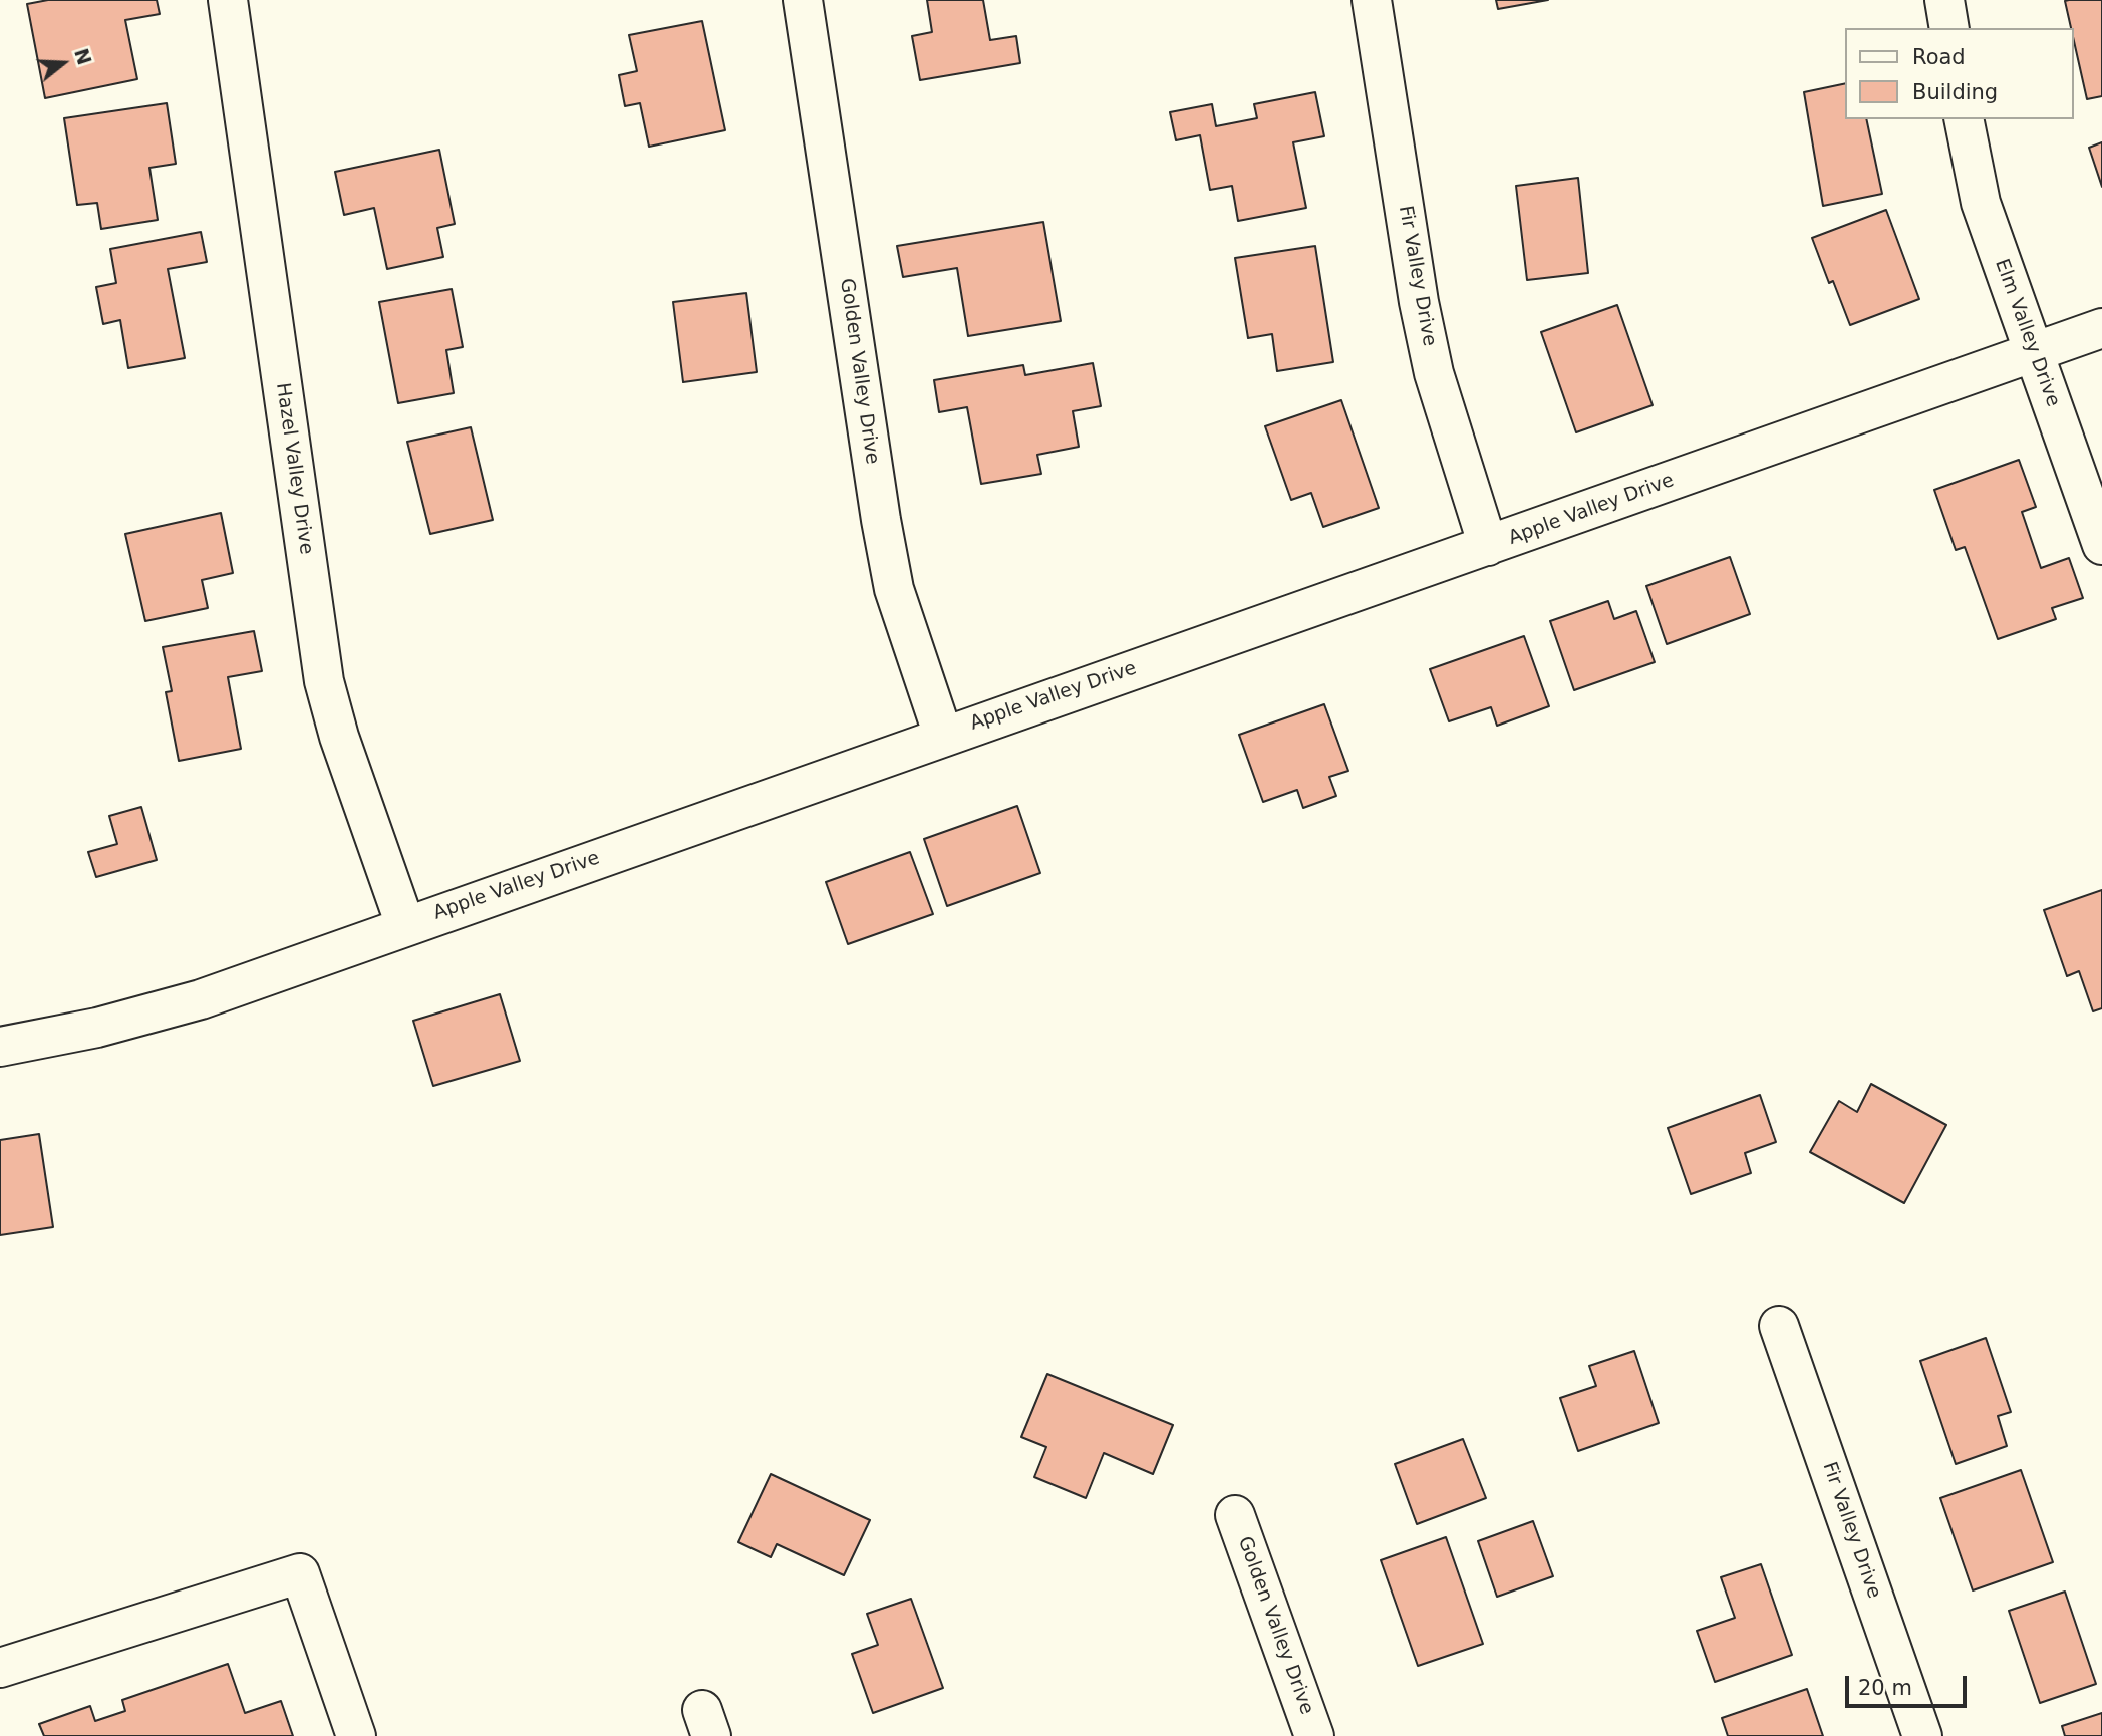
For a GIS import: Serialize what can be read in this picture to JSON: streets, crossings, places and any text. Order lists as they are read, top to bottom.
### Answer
{
  "streets": {
    "street": [
      "Fir Valley Drive",
      "Elm Valley Drive",
      "Golden Valley Drive",
      "Hazel Valley Drive",
      "Apple Valley Drive"
    ]
  },
  "crossings": [
    ["Fir Valley Drive", "Apple Valley Drive"],
    ["Elm Valley Drive", "Apple Valley Drive"],
    ["Golden Valley Drive", "Apple Valley Drive"],
    ["Hazel Valley Drive", "Apple Valley Drive"]
  ],
  "legend": ["Road", "Building"],
  "scale_bar": "20 m",
  "north": "right"
}
